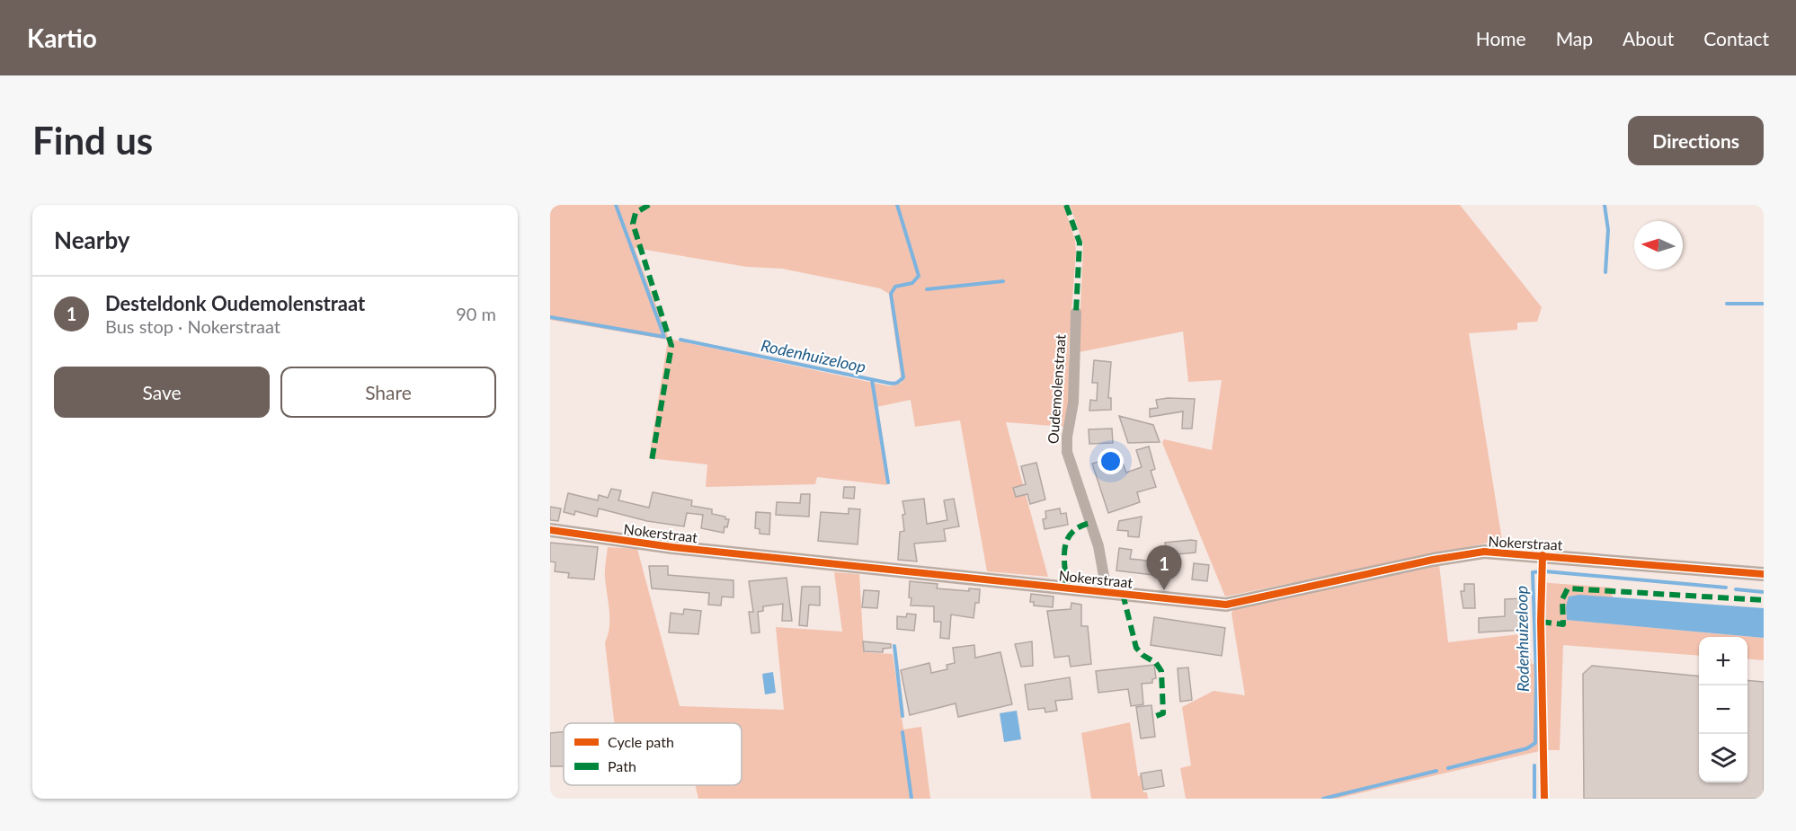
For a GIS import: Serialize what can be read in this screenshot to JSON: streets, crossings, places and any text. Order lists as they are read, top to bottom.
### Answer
{
  "streets": {
    "street": ["Oudemolenstraat", "Nokerstraat"]
  },
  "crossings": [
    ["Oudemolenstraat", "Nokerstraat"]
  ],
  "water": ["Rodenhuizeloop"],
  "legend": ["Cycle path", "Path"],
  "north": "left",
  "page": {
    "header": "Kartio",
    "nav": [
      "Home",
      "Map",
      "About",
      "Contact"
    ],
    "buttons": [
      "Directions",
      ["Save", "Share"]
    ],
    "title": "Find us",
    "heading": "Nearby",
    "list": [
      {
        "mark": "1",
        "name": "Desteldonk Oudemolenstraat",
        "note": "Bus stop · Nokerstraat",
        "value": "90 m"
      }
    ],
    "pins": "1",
    "map_buttons": ["+", "−"]
  }
}
